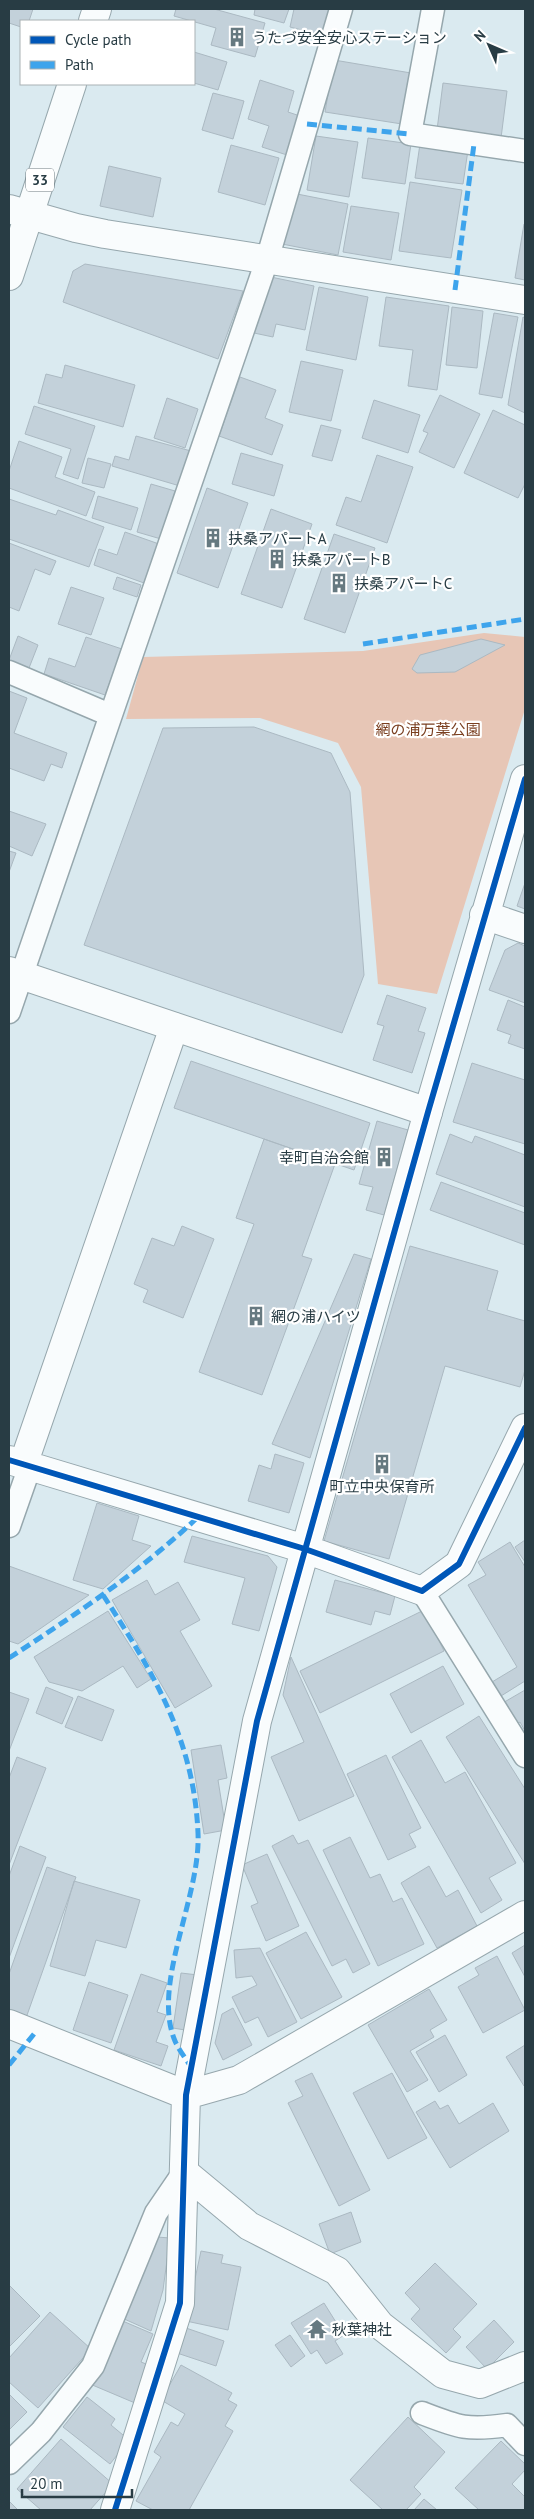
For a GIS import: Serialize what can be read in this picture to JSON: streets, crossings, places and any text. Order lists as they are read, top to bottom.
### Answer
{
  "streets": {
    "street": ["33"]
  },
  "parks": ["網の浦万葉公園"],
  "places": {
    "building": [
      "うたづ安全安心ステーション",
      "扶桑アパートA",
      "扶桑アパートB",
      "扶桑アパートC",
      "幸町自治会館",
      "網の浦ハイツ",
      "町立中央保育所"
    ],
    "temple": ["秋葉神社"]
  },
  "legend": ["Cycle path", "Path"],
  "scale_bar": "20 m",
  "north": "top left"
}
